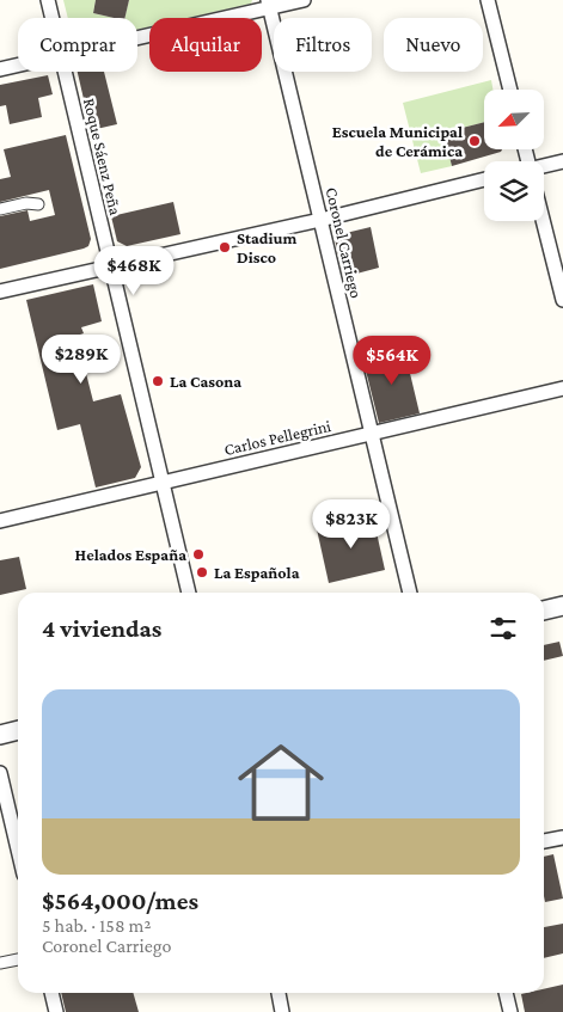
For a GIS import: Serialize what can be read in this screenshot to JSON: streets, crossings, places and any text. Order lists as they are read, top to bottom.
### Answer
{
  "streets": {
    "street": ["Roque Sáenz Peña", "Coronel Carriego", "Carlos Pellegrini"]
  },
  "crossings": [
    ["Roque Sáenz Peña", "Carlos Pellegrini"],
    ["Coronel Carriego", "Carlos Pellegrini"]
  ],
  "places": [
    "Escuela Municipal de Cerámica",
    "Stadium Disco",
    "La Casona",
    "Helados España",
    "La Española"
  ],
  "north": "bottom left",
  "page": {
    "chip": [
      "Comprar",
      "Alquilar",
      "Filtros",
      "Nuevo"
    ],
    "price": [
      "$468K",
      "$289K",
      "$564K",
      "$823K"
    ],
    "heading": "4 viviendas",
    "list": [
      {
        "name": "$564,000/mes",
        "note": "5 hab. · 158 m² · Coronel Carriego"
      }
    ]
  }
}
